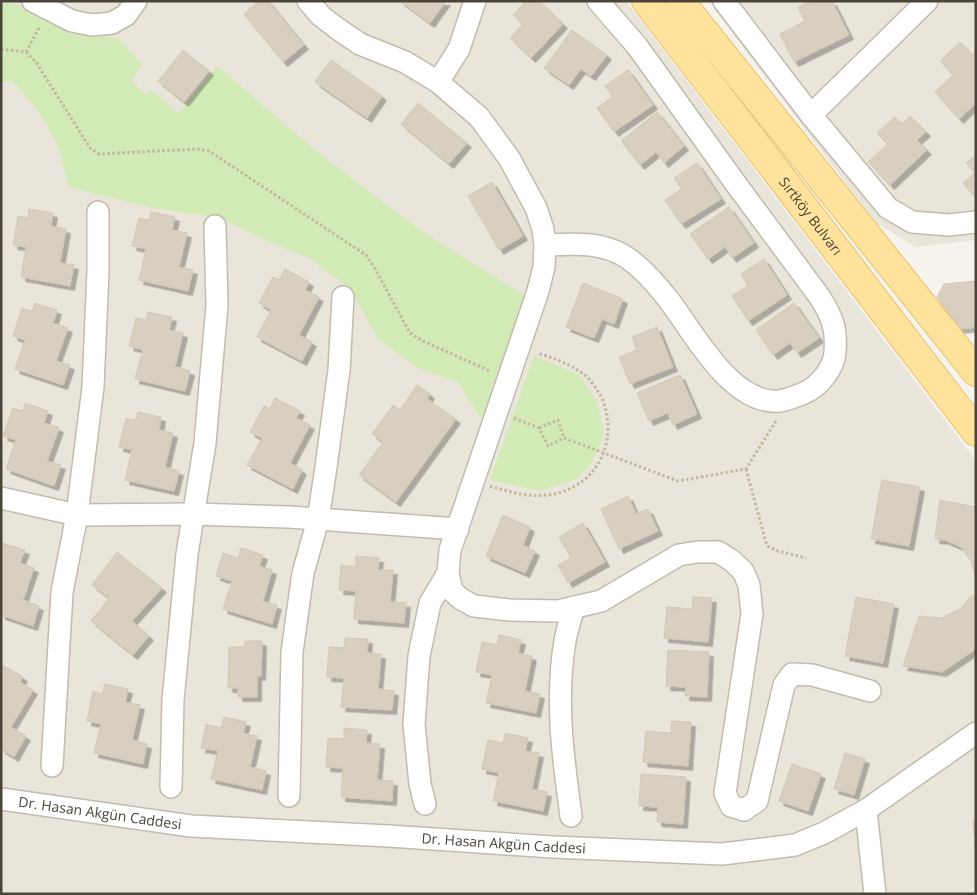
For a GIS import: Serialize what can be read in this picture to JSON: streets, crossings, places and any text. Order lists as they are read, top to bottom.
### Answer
{
  "streets": {
    "main road": ["Sırtköy Bulvarı"],
    "street": ["Dr. Hasan Akgün Caddesi"]
  }
}
